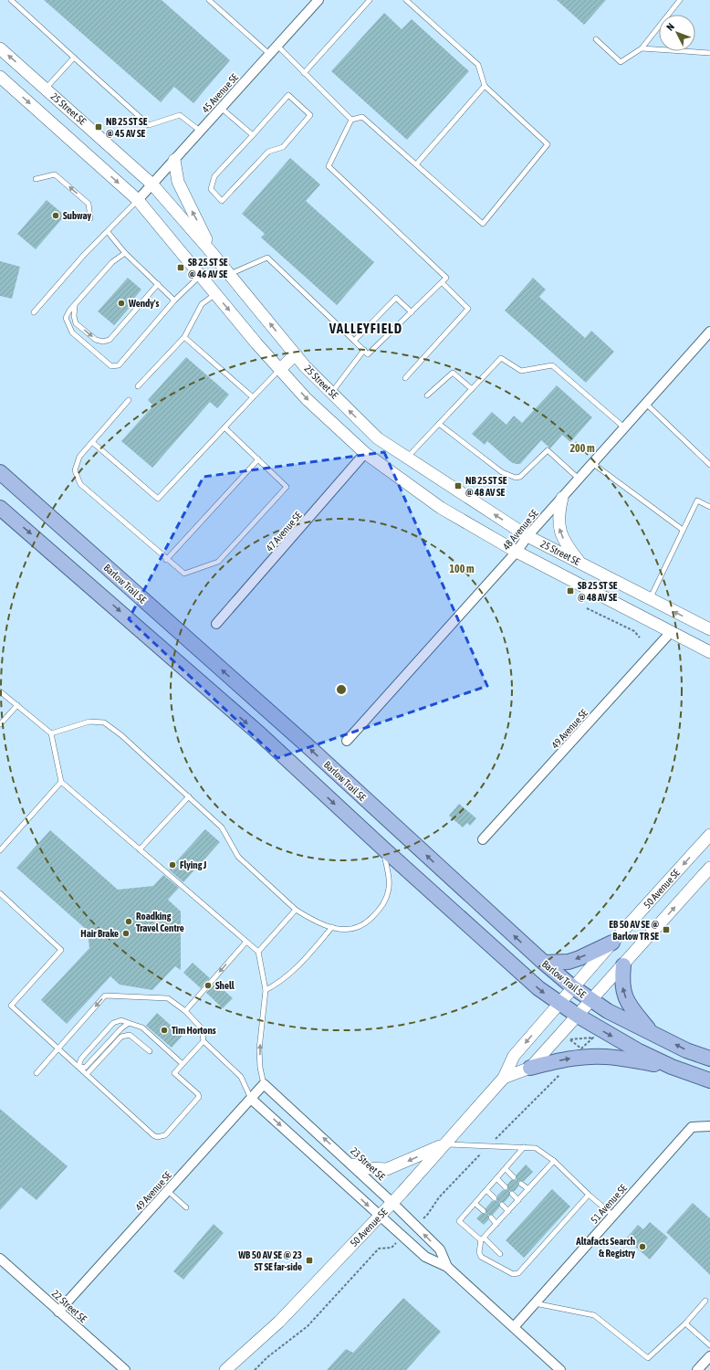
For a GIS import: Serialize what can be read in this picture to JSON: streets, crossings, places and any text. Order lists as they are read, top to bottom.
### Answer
{
  "streets": {
    "main road": ["Barlow Trail SE"],
    "street": [
      "45 Avenue SE",
      "25 Street SE",
      "48 Avenue SE",
      "47 Avenue SE",
      "49 Avenue SE",
      "50 Avenue SE",
      "23 Street SE",
      "51 Avenue SE",
      "22 Street SE"
    ]
  },
  "crossings": [
    ["45 Avenue SE", "25 Street SE"],
    ["25 Street SE", "48 Avenue SE"],
    ["25 Street SE", "47 Avenue SE"],
    ["25 Street SE", "49 Avenue SE"],
    ["Barlow Trail SE", "50 Avenue SE"],
    ["49 Avenue SE", "23 Street SE"],
    ["49 Avenue SE", "22 Street SE"],
    ["50 Avenue SE", "23 Street SE"],
    ["23 Street SE", "51 Avenue SE"]
  ],
  "districts": ["VALLEYFIELD"],
  "places": {
    "transit": [
      "NB 25 ST SE @ 45 AV SE",
      "SB 25 ST SE @ 46 AV SE",
      "NB 25 ST SE @ 48 AV SE",
      "SB 25 ST SE @ 48 AV SE",
      "EB 50 AV SE @ Barlow TR SE",
      "WB 50 AV SE @ 23 ST SE far-side"
    ],
    "other": [
      "Subway",
      "Wendy's",
      "Flying J",
      "Roadking Travel Centre",
      "Hair Brake",
      "Shell",
      "Tim Hortons",
      "Altafacts Search & Registry"
    ]
  },
  "north": "top left",
  "rings": ["200 m", "100 m"]
}
